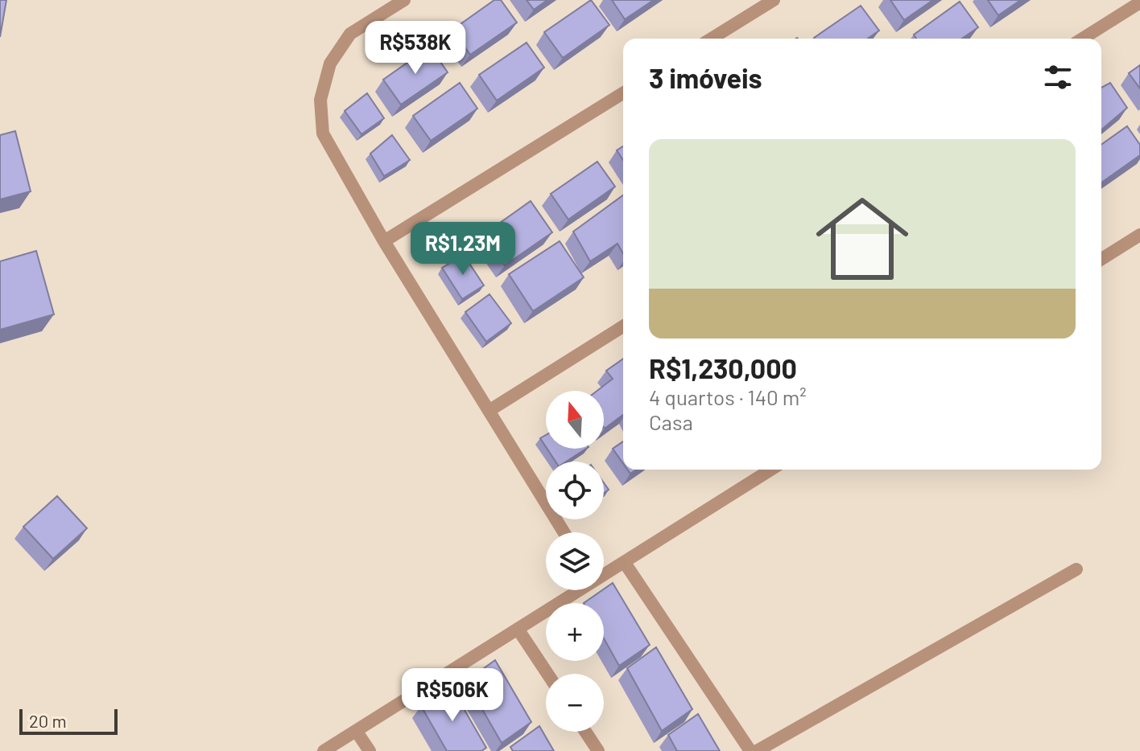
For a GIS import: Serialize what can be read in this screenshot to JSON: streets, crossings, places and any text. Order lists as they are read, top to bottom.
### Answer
{
  "scale_bar": "20 m",
  "north": "top",
  "page": {
    "price": ["R$538K", "R$1.23M", "R$506K"],
    "heading": "3 imóveis",
    "list": [
      {
        "name": "R$1,230,000",
        "note": "4 quartos · 140 m² · Casa"
      }
    ],
    "map_buttons": ["+", "−"],
    "scale": "20 m"
  }
}
